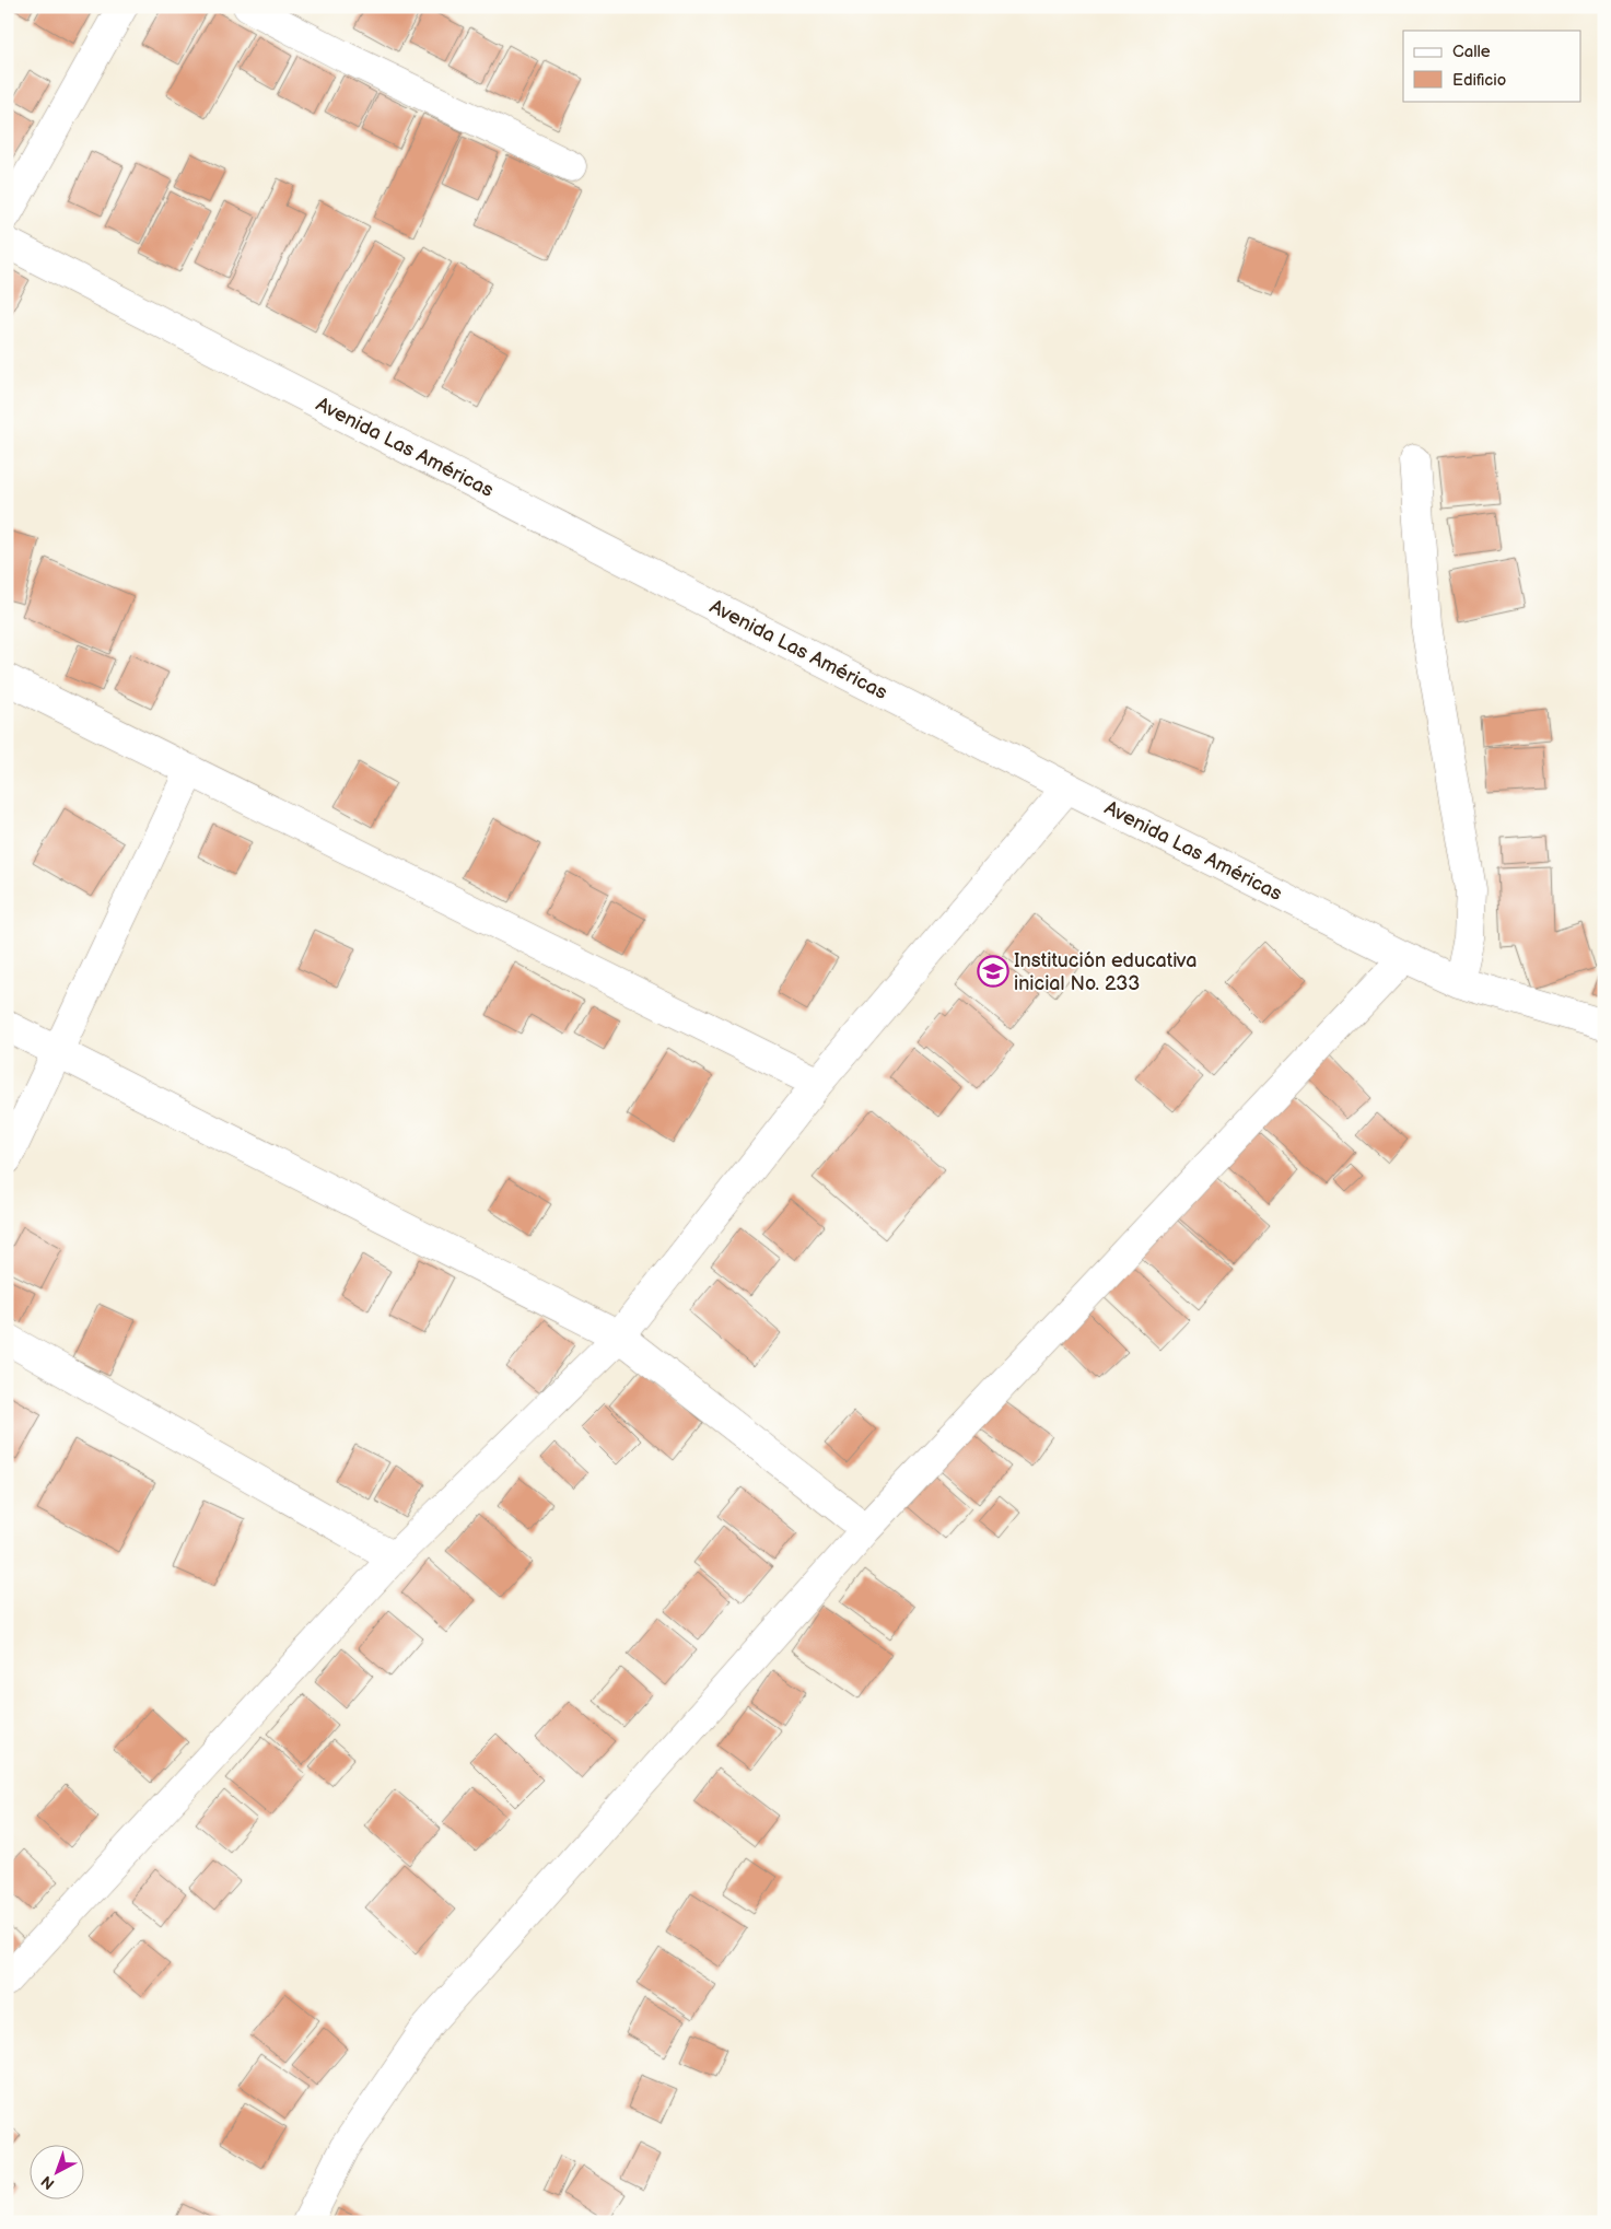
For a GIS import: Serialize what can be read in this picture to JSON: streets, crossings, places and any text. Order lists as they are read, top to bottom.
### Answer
{
  "streets": {
    "street": ["Avenida Las Américas"]
  },
  "places": {
    "school or university": ["Institución educativa inicial No. 233"]
  },
  "legend": ["Calle", "Edificio"],
  "north": "bottom left"
}
